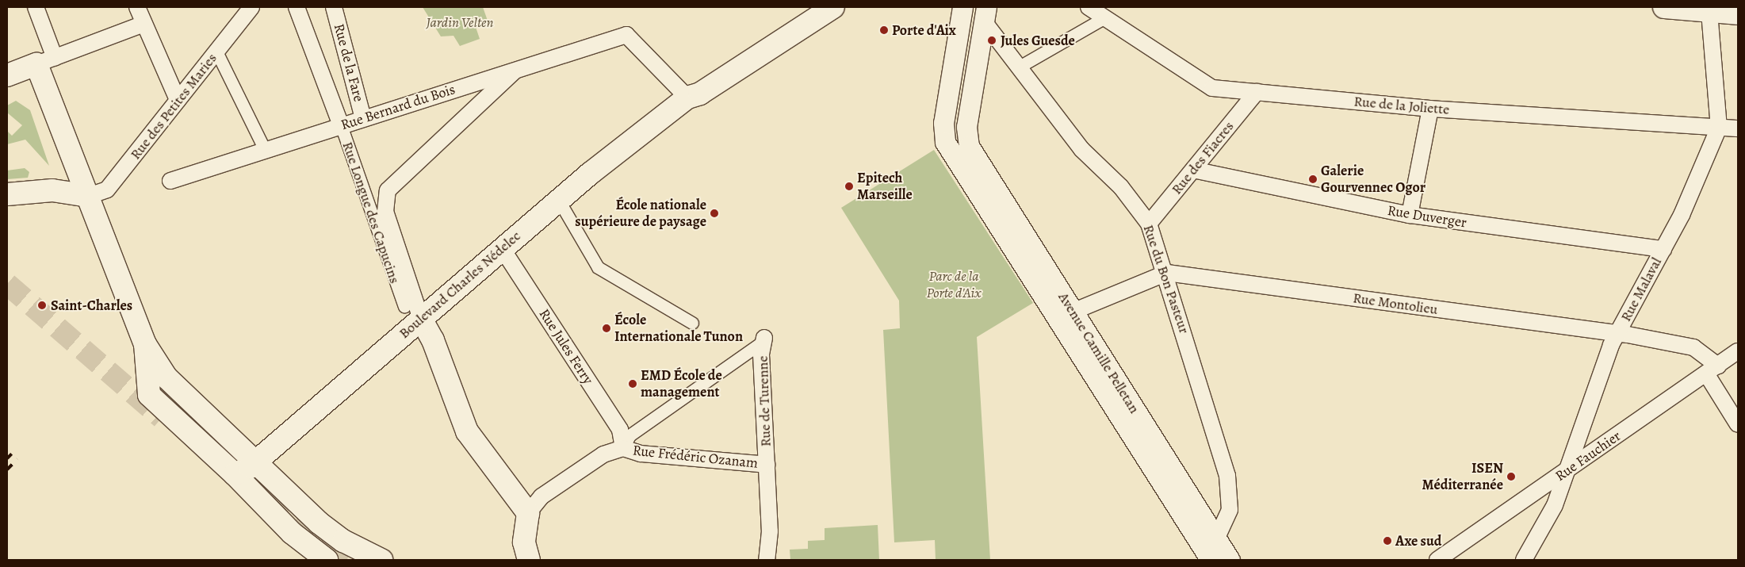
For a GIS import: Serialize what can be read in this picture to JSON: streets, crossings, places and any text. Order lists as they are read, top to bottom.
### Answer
{
  "streets": {
    "main road": ["Boulevard Charles Nédelec"],
    "street": [
      "Rue de la Fare",
      "Rue de la Joliette",
      "Rue des Petites Maries",
      "Rue Bernard du Bois",
      "Rue des Fiacres",
      "Rue Longue des Capucins",
      "Rue Duverger",
      "Rue du Bon Pasteur",
      "Rue Malaval",
      "Rue Montolieu",
      "Rue Jules Ferry",
      "Avenue Camille Pelletan",
      "Rue de Turenne",
      "Rue Fauchier",
      "Rue Frédéric Ozanam"
    ]
  },
  "crossings": [
    ["Rue de la Fare", "Rue Bernard du Bois"],
    ["Rue de la Joliette", "Rue des Fiacres"],
    ["Rue de la Joliette", "Rue Malaval"],
    ["Rue Bernard du Bois", "Rue Longue des Capucins"],
    ["Rue Bernard du Bois", "Boulevard Charles Nédelec"],
    ["Rue des Fiacres", "Rue Duverger"],
    ["Rue des Fiacres", "Rue du Bon Pasteur"],
    ["Rue Longue des Capucins", "Boulevard Charles Nédelec"],
    ["Rue Duverger", "Rue Malaval"],
    ["Rue du Bon Pasteur", "Rue Montolieu"],
    ["Rue du Bon Pasteur", "Avenue Camille Pelletan"],
    ["Boulevard Charles Nédelec", "Rue Jules Ferry"],
    ["Rue Malaval", "Rue Montolieu"],
    ["Rue Malaval", "Rue Fauchier"],
    ["Rue Montolieu", "Rue Fauchier"],
    ["Rue Jules Ferry", "Rue Frédéric Ozanam"],
    ["Rue de Turenne", "Rue Frédéric Ozanam"]
  ],
  "parks": ["Jardin Velten", "Parc de la Porte d'Aix"],
  "places": [
    "Porte d'Aix",
    "Jules Guesde",
    "Galerie Gourvennec Ogor",
    "Epitech Marseille",
    "École nationale supérieure de paysage",
    "Saint-Charles",
    "École Internationale Tunon",
    "EMD École de management",
    "ISEN Méditerranée",
    "Axe sud"
  ]
}
